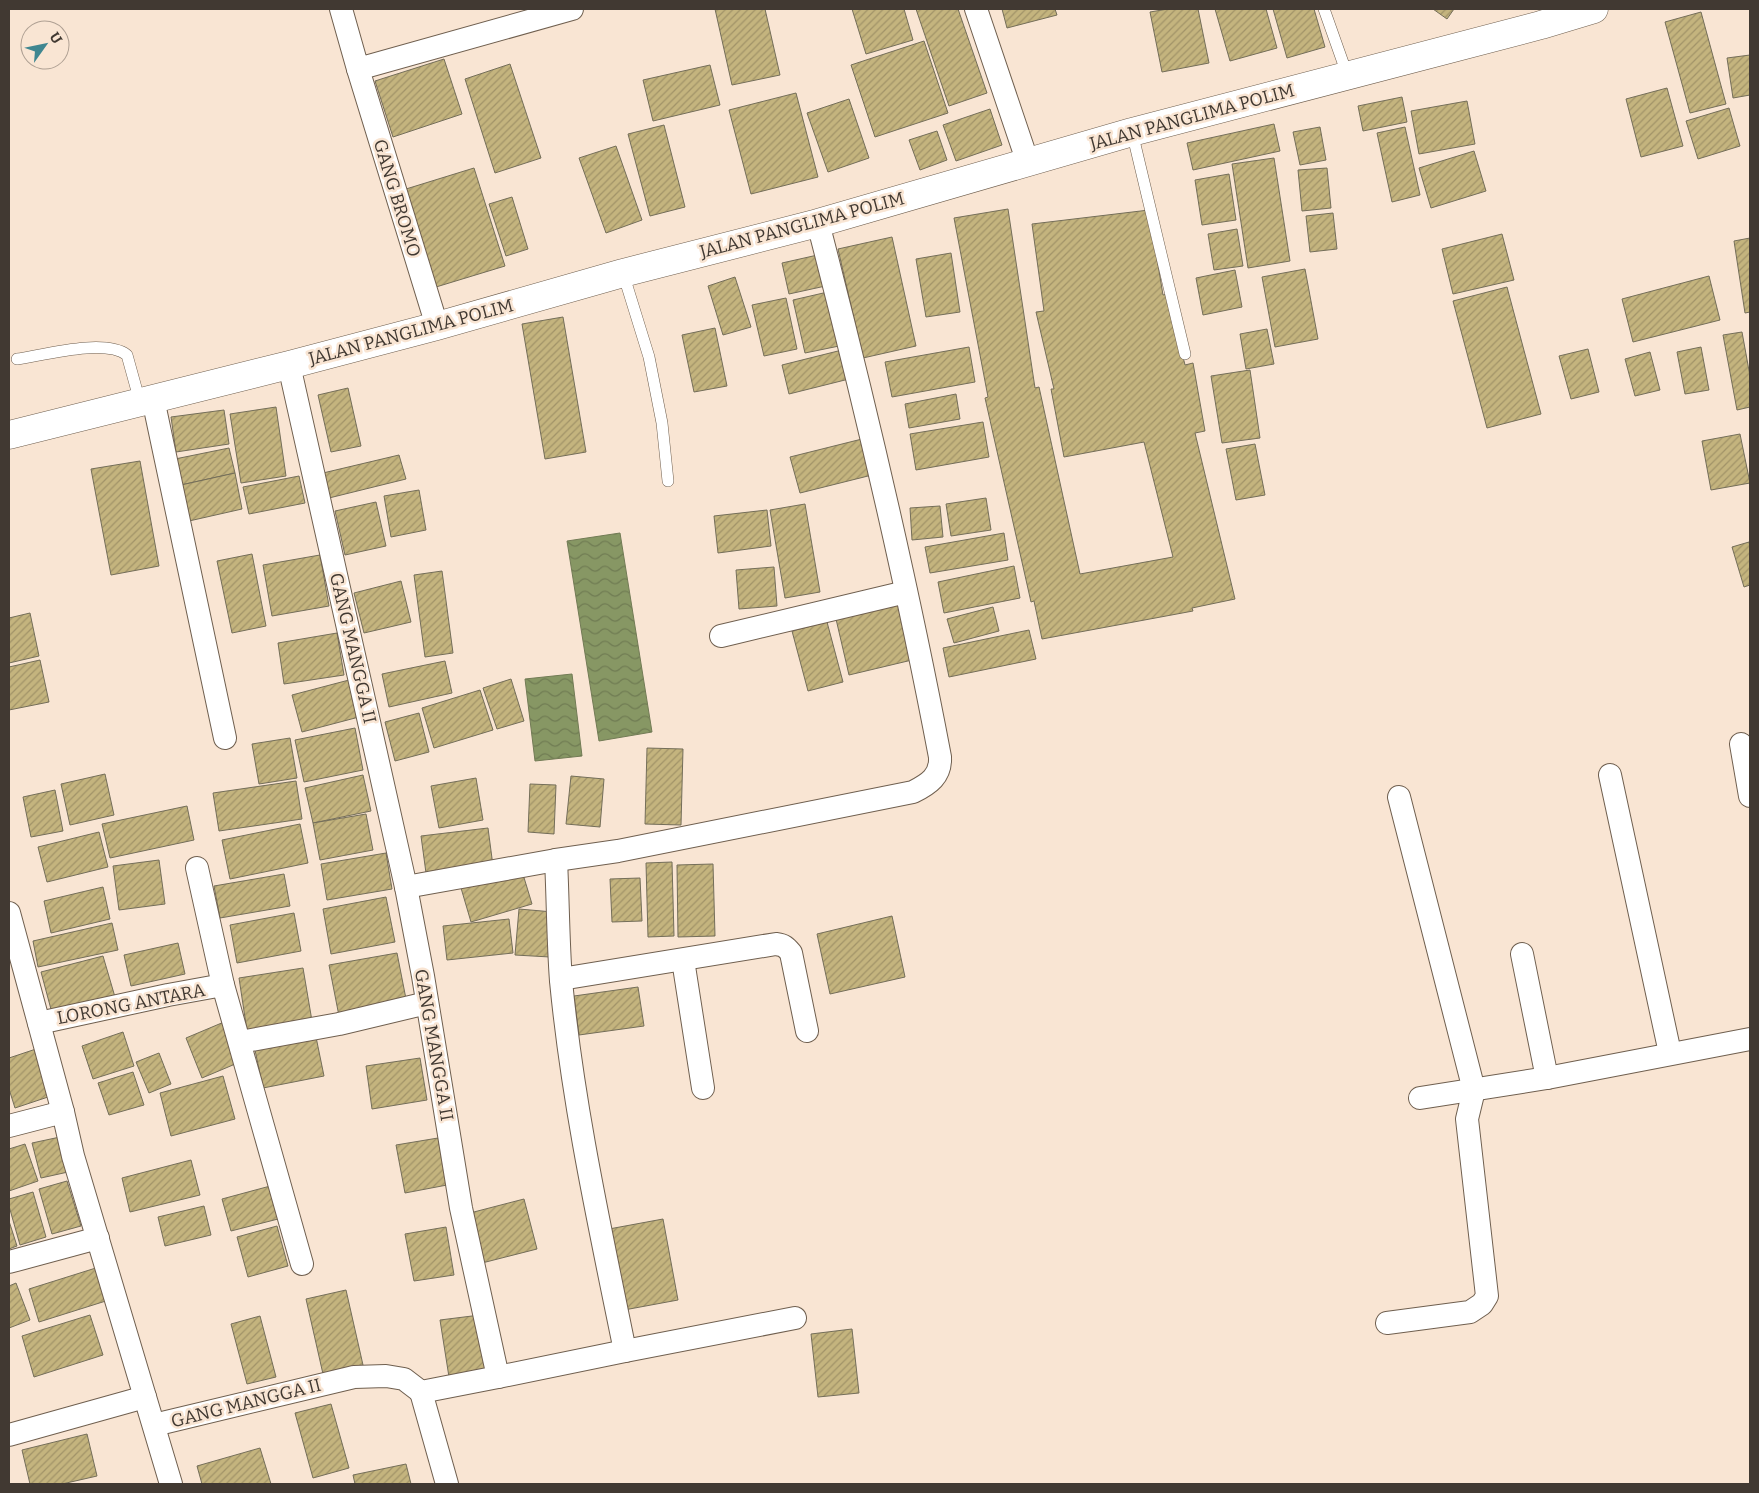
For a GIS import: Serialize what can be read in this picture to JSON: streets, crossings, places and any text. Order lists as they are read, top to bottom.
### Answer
{
  "streets": {
    "main road": ["JALAN PANGLIMA POLIM"],
    "street": ["GANG BROMO", "GANG MANGGA II", "LORONG ANTARA"]
  },
  "crossings": [
    ["JALAN PANGLIMA POLIM", "GANG BROMO"],
    ["JALAN PANGLIMA POLIM", "GANG MANGGA II"]
  ],
  "north": "top right"
}
